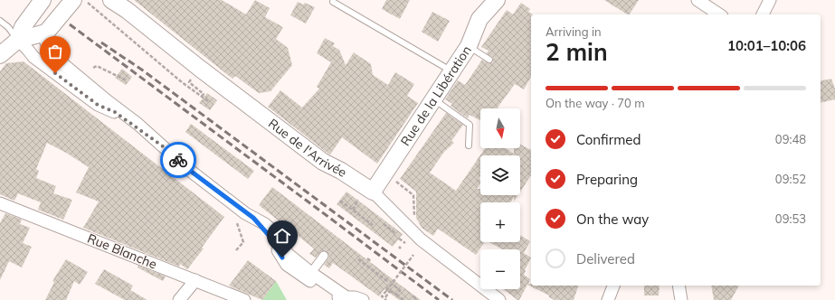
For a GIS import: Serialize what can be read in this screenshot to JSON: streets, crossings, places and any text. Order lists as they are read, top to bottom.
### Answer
{
  "streets": {
    "main road": ["Rue de la Libération", "Rue de l'Arrivée"],
    "street": ["Rue Blanche"]
  },
  "crossings": [
    ["Rue de la Libération", "Rue de l'Arrivée"]
  ],
  "north": "bottom",
  "page": {
    "heading": ["2 min", "Arriving in", "10:01–10:06"],
    "bar": "On the way · 70 m",
    "map_buttons": ["+", "−"],
    "list": [
      ["Confirmed", "09:48"],
      ["Preparing", "09:52"],
      ["On the way", "09:53"],
      "Delivered"
    ]
  }
}
